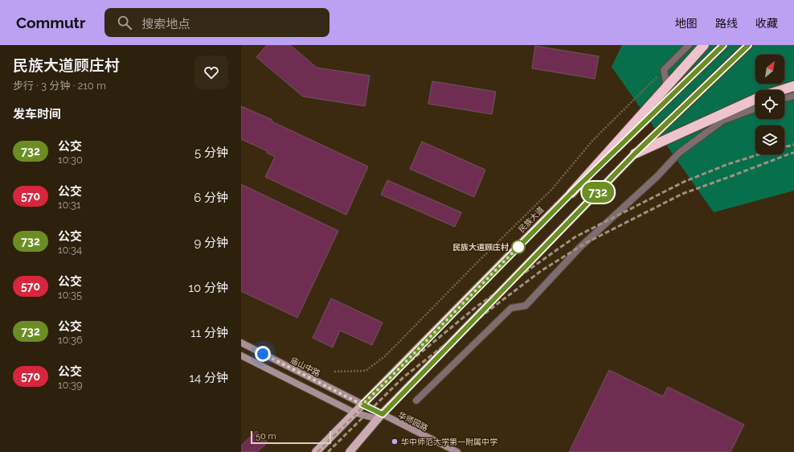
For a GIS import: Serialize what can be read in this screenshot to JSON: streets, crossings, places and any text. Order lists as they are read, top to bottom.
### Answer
{
  "streets": {
    "main road": ["民族大道"],
    "street": ["庙山中路", "华师园路"]
  },
  "crossings": [
    ["民族大道", "庙山中路"],
    ["民族大道", "华师园路"],
    ["庙山中路", "华师园路"]
  ],
  "places": ["民族大道顾庄村", "华中师范大学第一附属中学"],
  "lines": ["bus line 732"],
  "scale_bar": "50 m",
  "north": "top right",
  "page": {
    "header": "Commutr",
    "search": "搜索地点",
    "nav": ["地图", "路线", "收藏"],
    "heading": [
      ["民族大道顾庄村", "步行 · 3 分钟 · 210 m"],
      "发车时间"
    ],
    "on_map": "732",
    "list": [
      {
        "mark": "732",
        "name": "公交",
        "note": "10:30",
        "value": "5 分钟"
      },
      {
        "mark": "570",
        "name": "公交",
        "note": "10:31",
        "value": "6 分钟"
      },
      {
        "mark": "732",
        "name": "公交",
        "note": "10:34",
        "value": "9 分钟"
      },
      {
        "mark": "570",
        "name": "公交",
        "note": "10:35",
        "value": "10 分钟"
      },
      {
        "mark": "732",
        "name": "公交",
        "note": "10:36",
        "value": "11 分钟"
      },
      {
        "mark": "570",
        "name": "公交",
        "note": "10:39",
        "value": "14 分钟"
      }
    ],
    "scale": "50 m"
  }
}
